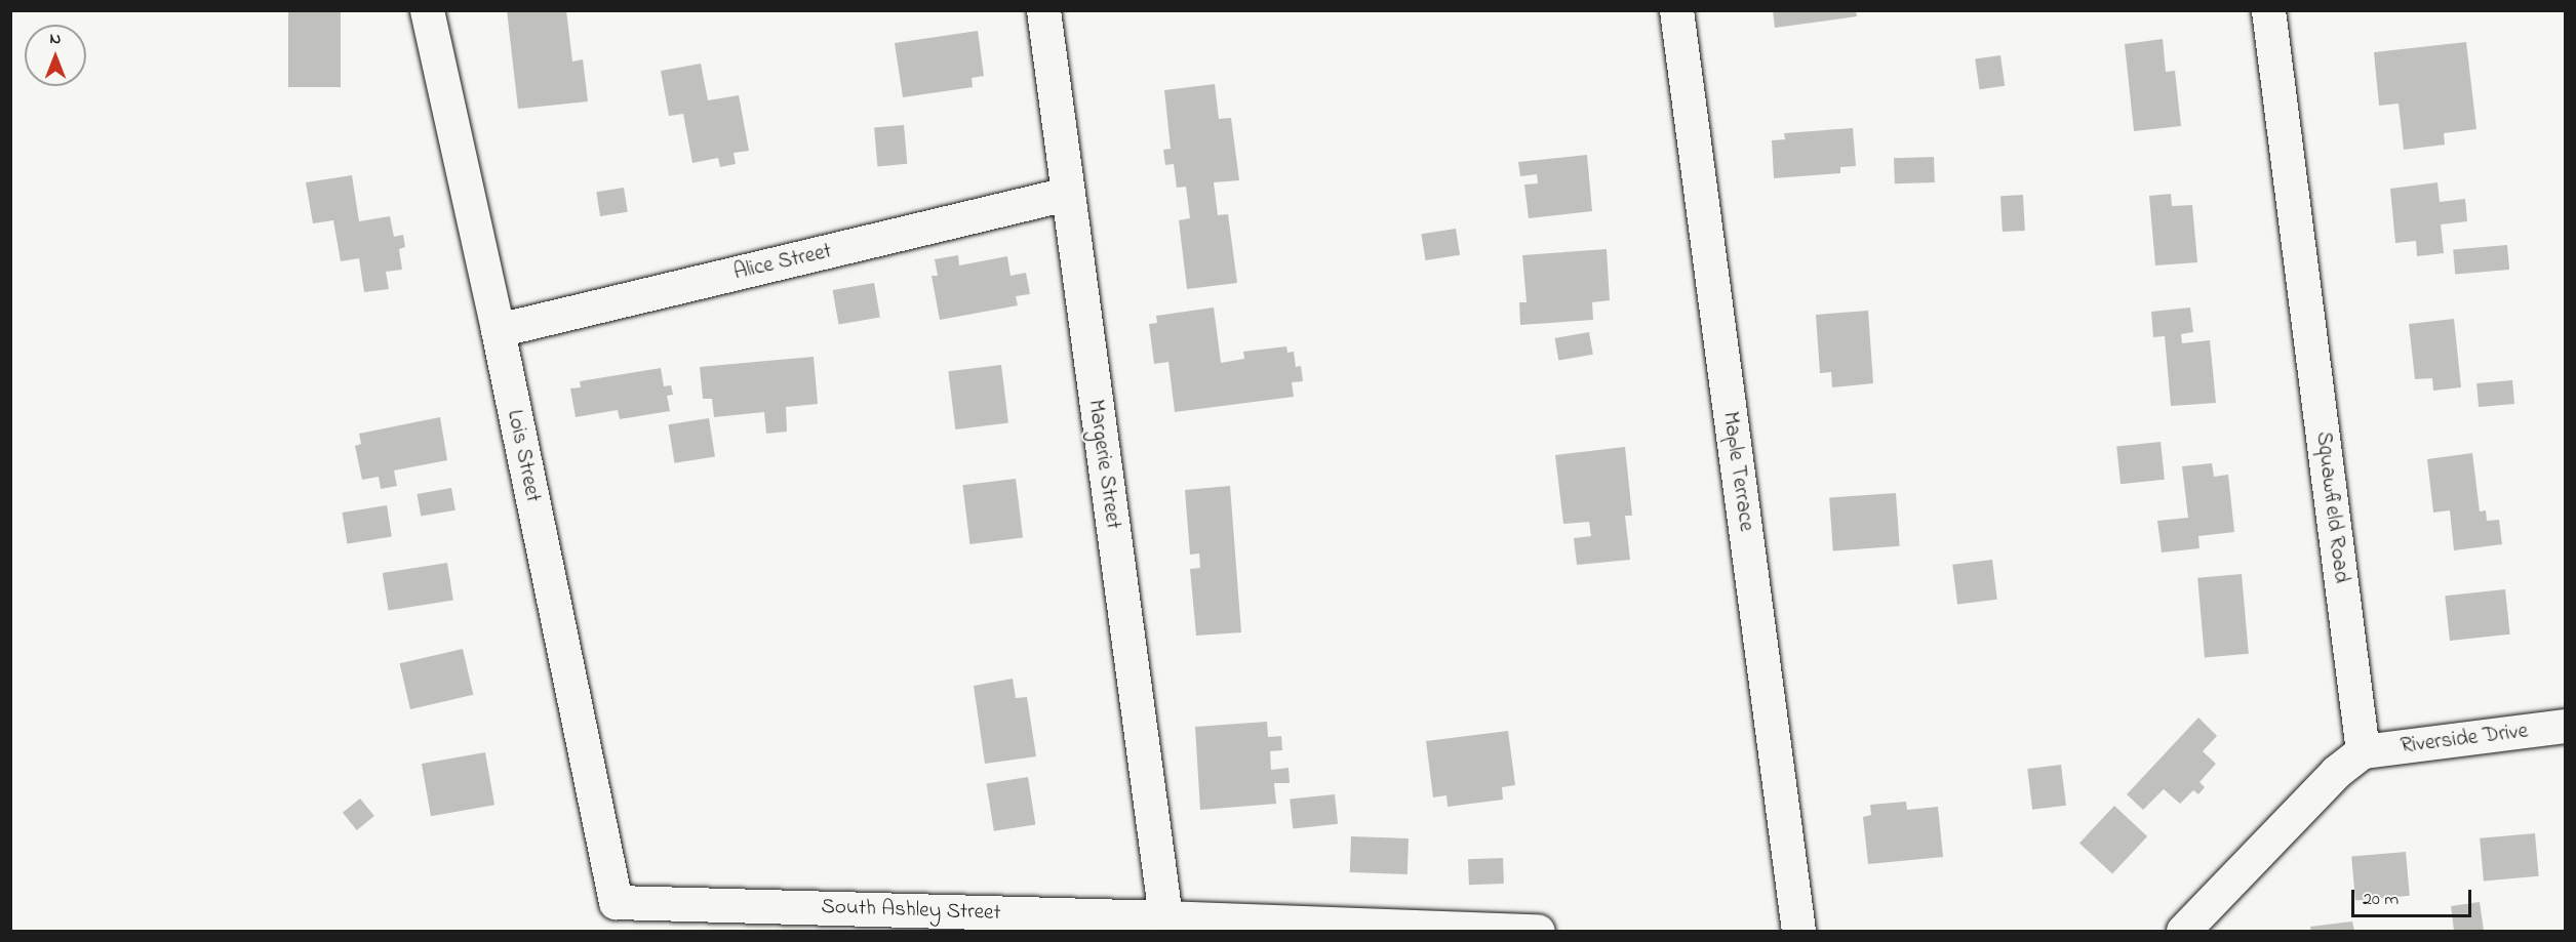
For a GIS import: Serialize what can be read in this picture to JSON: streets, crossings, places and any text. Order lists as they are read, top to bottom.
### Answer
{
  "streets": {
    "street": [
      "Alice Street",
      "Lois Street",
      "Margerie Street",
      "Maple Terrace",
      "Squawfield Road",
      "Riverside Drive",
      "South Ashley Street"
    ]
  },
  "crossings": [
    ["Alice Street", "Lois Street"],
    ["Alice Street", "Margerie Street"],
    ["Lois Street", "South Ashley Street"],
    ["Margerie Street", "South Ashley Street"],
    ["Squawfield Road", "Riverside Drive"]
  ],
  "scale_bar": "20 m",
  "north": "top"
}
